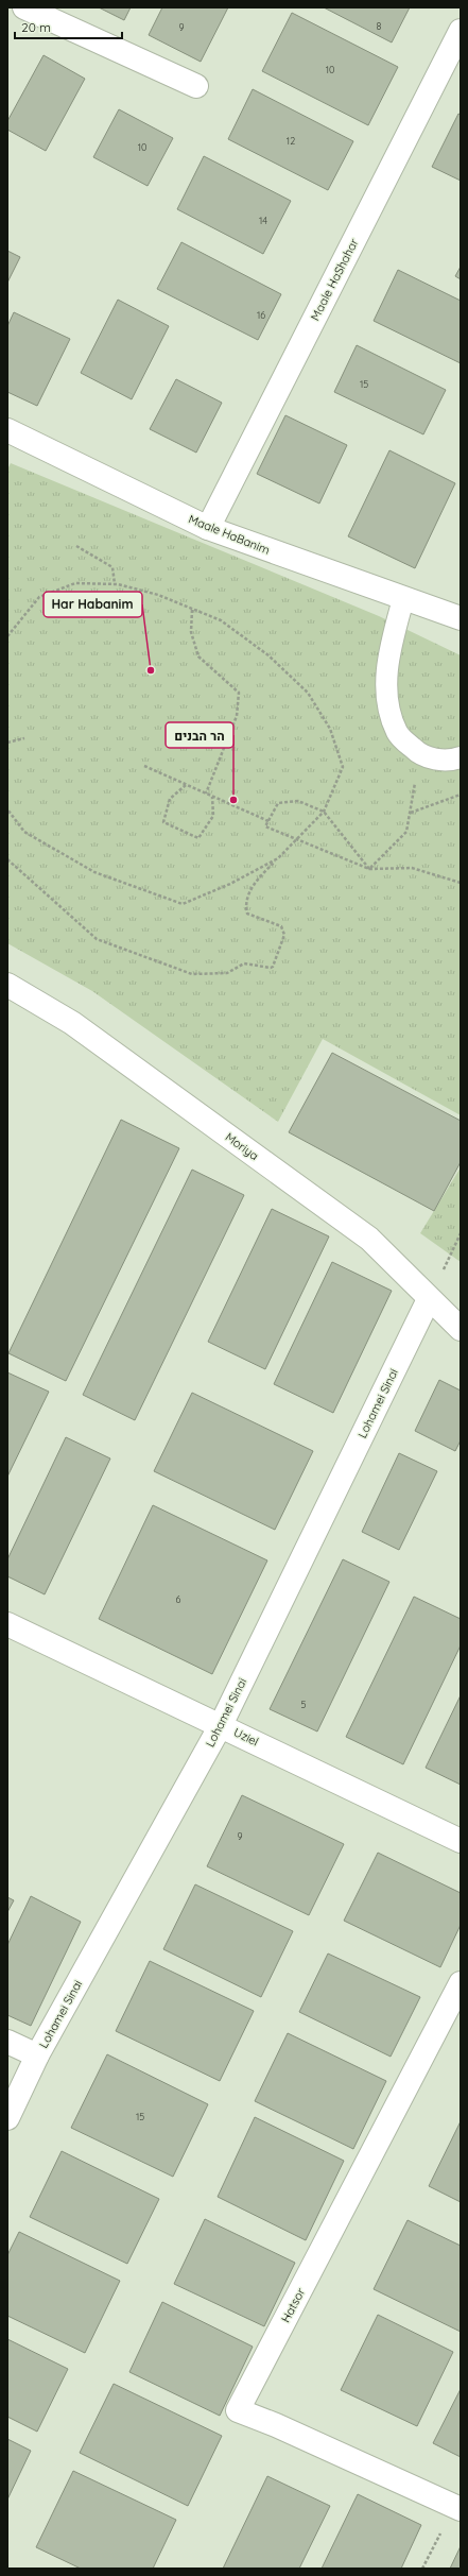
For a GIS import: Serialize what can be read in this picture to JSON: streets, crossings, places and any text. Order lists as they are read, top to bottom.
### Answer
{
  "streets": {
    "street": [
      "Maale HaShahar",
      "Maale HaBanim",
      "Moriya",
      "Lohamei Sinai",
      "Uziel",
      "Hatsor"
    ]
  },
  "crossings": [
    ["Maale HaShahar", "Maale HaBanim"],
    ["Moriya", "Lohamei Sinai"],
    ["Lohamei Sinai", "Uziel"]
  ],
  "places": ["Har Habanim", "הר הבנים"],
  "house_numbers": [
    "8",
    "9",
    "10",
    "12",
    "10",
    "14",
    "16",
    "15",
    "6",
    "5",
    "9",
    "15"
  ],
  "scale_bar": "20 m"
}
